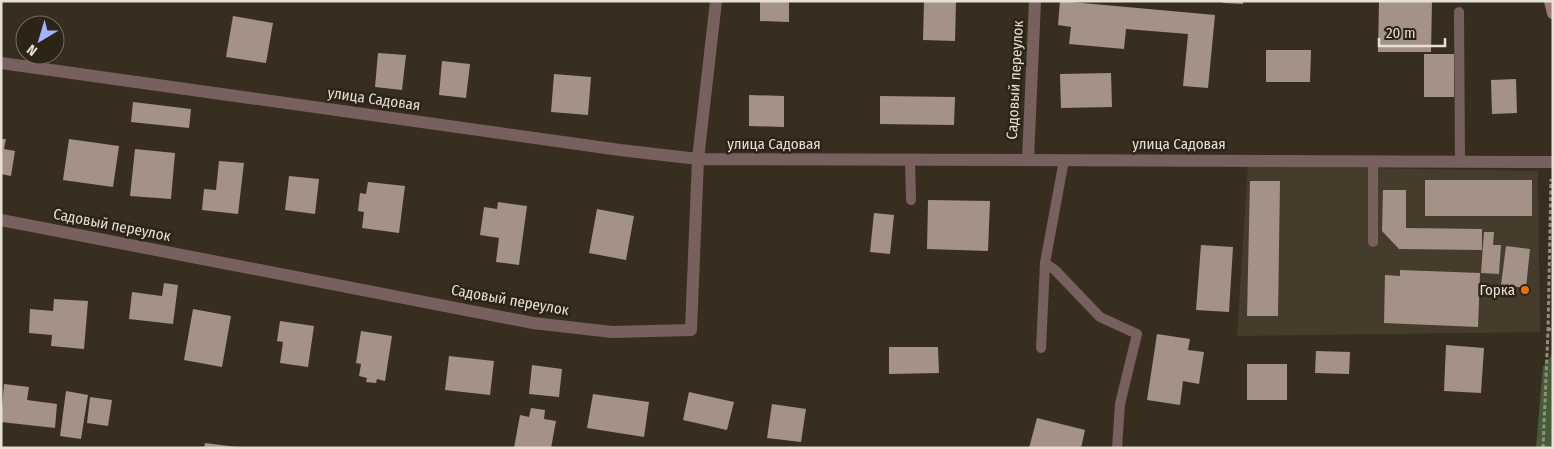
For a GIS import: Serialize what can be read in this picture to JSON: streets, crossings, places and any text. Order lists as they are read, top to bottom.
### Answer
{
  "streets": {
    "street": ["Садовый переулок", "улица Садовая"]
  },
  "crossings": [
    ["Садовый переулок", "улица Садовая"]
  ],
  "places": ["Горка"],
  "scale_bar": "20 m",
  "north": "bottom left"
}
